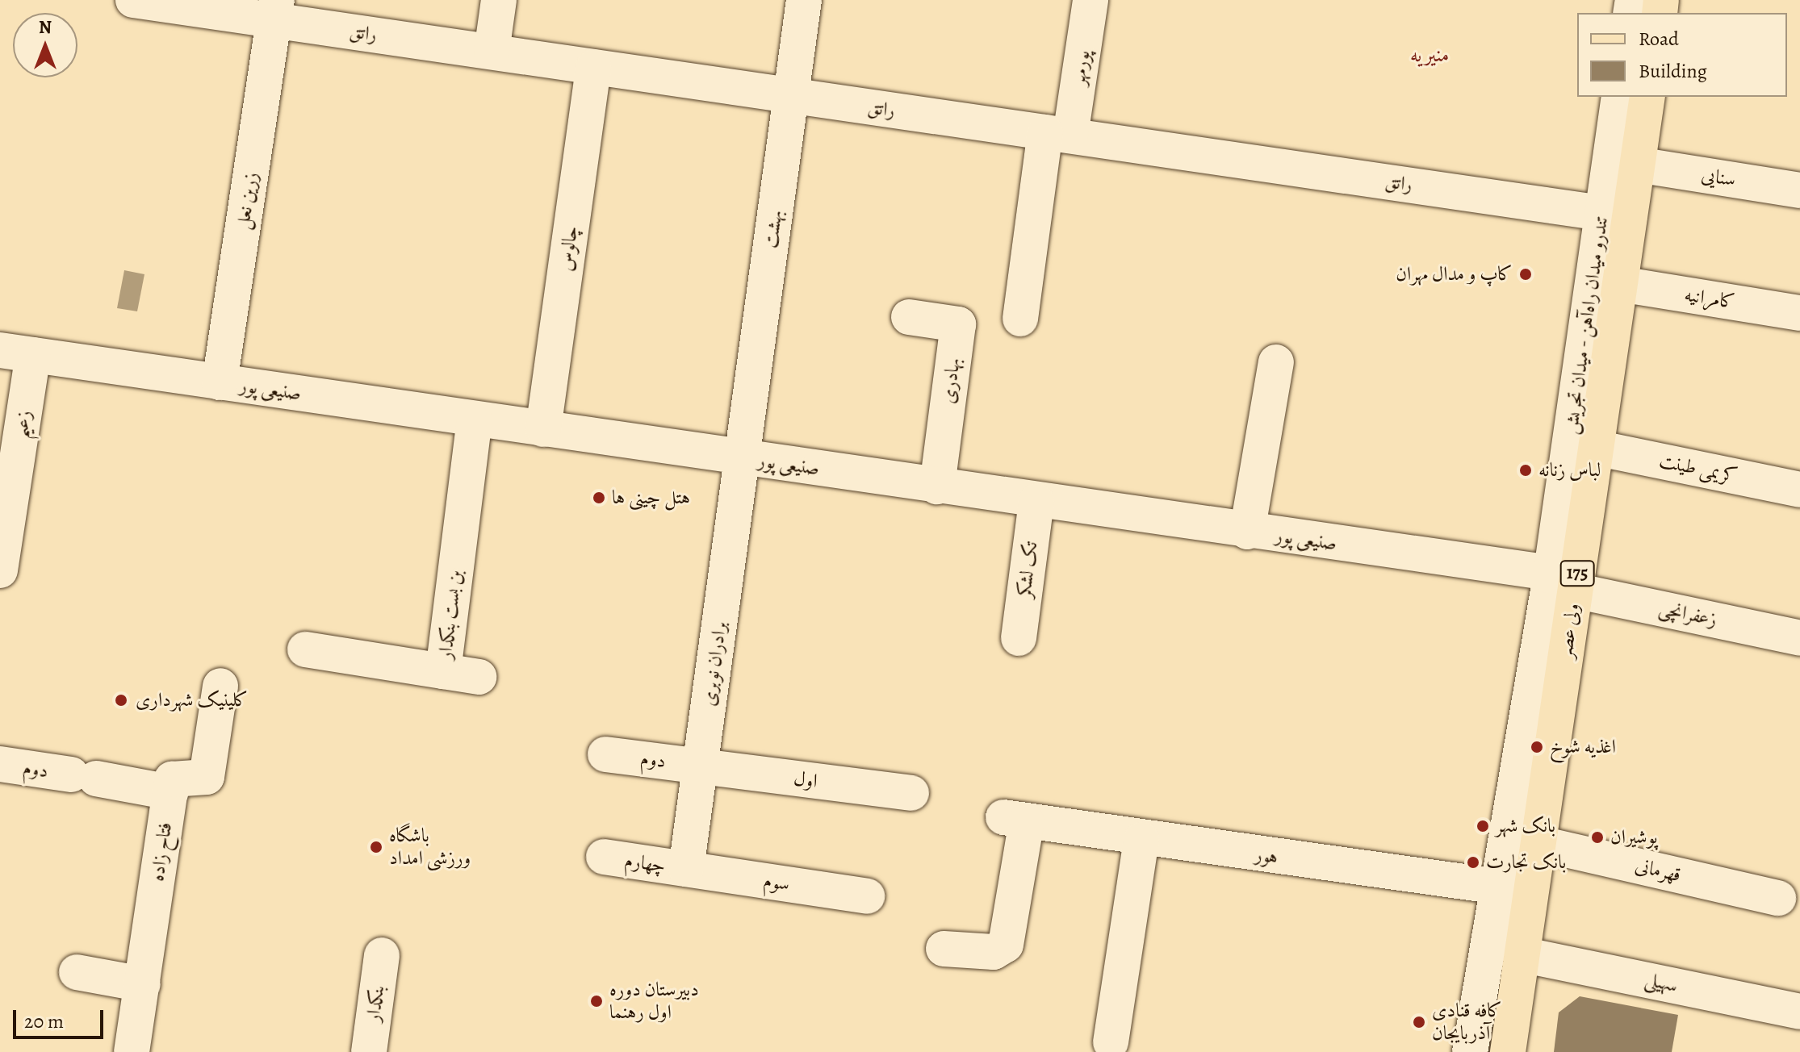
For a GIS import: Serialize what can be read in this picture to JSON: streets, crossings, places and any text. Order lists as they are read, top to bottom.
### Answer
{
  "streets": {
    "main road": ["175", "ولی عصر"],
    "street": [
      "راتق",
      "پورمهر",
      "سنایی",
      "زرین نعل",
      "بهشت",
      "چالوس",
      "کامرانیه",
      "تندرو میدان راه‌آهن - میدان تجریش",
      "بهادری",
      "صنیعی پور",
      "زعیم",
      "کریمی طینت",
      "تک لشکر",
      "زعفرانچی",
      "بن بست بنکدار",
      "برادران نوبری",
      "دوم",
      "اول",
      "فتاح زاده",
      "هور",
      "چهارم",
      "قهرمانی",
      "سوم",
      "سهیلی",
      "بنکدار"
    ]
  },
  "crossings": [
    ["راتق", "پورمهر"],
    ["راتق", "زرین نعل"],
    ["راتق", "بهشت"],
    ["راتق", "چالوس"],
    ["راتق", "تندرو میدان راه‌آهن - میدان تجریش"],
    ["راتق", "ولی عصر"],
    ["سنایی", "ولی عصر"],
    ["زرین نعل", "صنیعی پور"],
    ["بهشت", "صنیعی پور"],
    ["بهشت", "برادران نوبری"],
    ["چالوس", "صنیعی پور"],
    ["کامرانیه", "ولی عصر"],
    ["تندرو میدان راه‌آهن - میدان تجریش", "صنیعی پور"],
    ["تندرو میدان راه‌آهن - میدان تجریش", "زعفرانچی"],
    ["تندرو میدان راه‌آهن - میدان تجریش", "ولی عصر"],
    ["تندرو میدان راه‌آهن - میدان تجریش", "هور"],
    ["بهادری", "صنیعی پور"],
    ["صنیعی پور", "زعیم"],
    ["صنیعی پور", "تک لشکر"],
    ["صنیعی پور", "زعفرانچی"],
    ["صنیعی پور", "بن بست بنکدار"],
    ["صنیعی پور", "ولی عصر"],
    ["صنیعی پور", "برادران نوبری"],
    ["کریمی طینت", "ولی عصر"],
    ["زعفرانچی", "ولی عصر"],
    ["ولی عصر", "هور"],
    ["ولی عصر", "قهرمانی"],
    ["ولی عصر", "سهیلی"],
    ["برادران نوبری", "دوم"],
    ["برادران نوبری", "اول"],
    ["برادران نوبری", "چهارم"],
    ["برادران نوبری", "سوم"],
    ["دوم", "اول"],
    ["دوم", "فتاح زاده"],
    ["چهارم", "سوم"]
  ],
  "districts": ["منیریه"],
  "places": [
    "کاپ و مدال مهران",
    "لباس زنانه",
    "هتل چینی ها",
    "کلینیک شهرداری",
    "اغذیه شوخ",
    "بانک شهر",
    "پوشیران",
    "باشگاه ورزشی امداد",
    "بانک تجارت",
    "دبیرستان دوره اول رهنما",
    "کافه قنادی آذربایجان"
  ],
  "legend": ["Road", "Building"],
  "scale_bar": "20 m",
  "north": "top"
}
